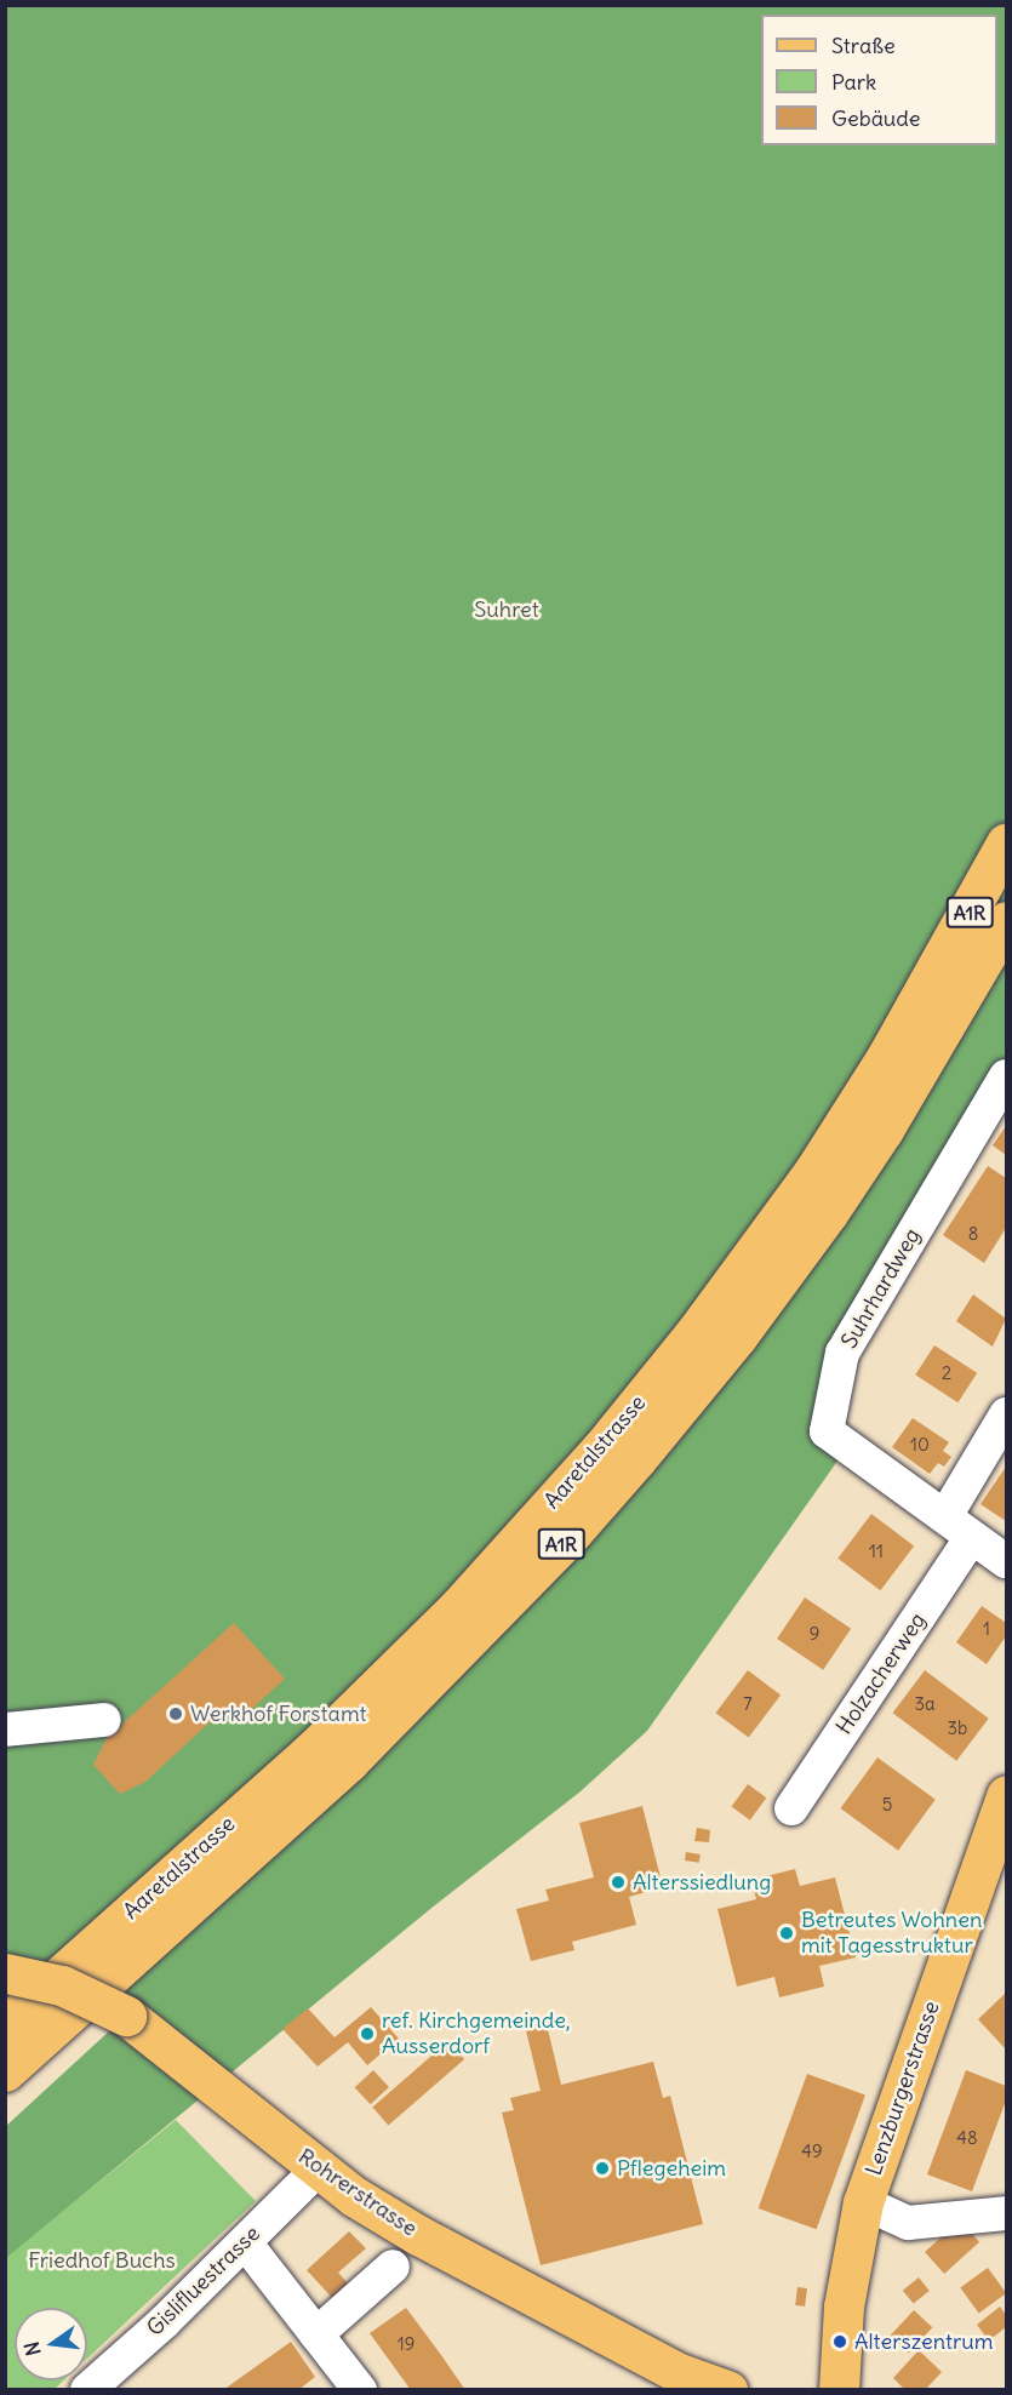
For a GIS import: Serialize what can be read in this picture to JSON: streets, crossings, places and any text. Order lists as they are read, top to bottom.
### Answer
{
  "streets": {
    "main road": [
      "A1R",
      "Aaretalstrasse",
      "Lenzburgerstrasse",
      "Rohrerstrasse"
    ],
    "street": ["Suhrhardweg", "Holzacherweg", "Gislifluestrasse"]
  },
  "crossings": [
    ["Suhrhardweg", "Holzacherweg"],
    ["Rohrerstrasse", "Gislifluestrasse"]
  ],
  "parks": ["Suhret", "Friedhof Buchs"],
  "places": [
    "Werkhof Forstamt",
    "Alterssiedlung",
    "Betreutes Wohnen mit Tagesstruktur",
    "ref. Kirchgemeinde, Ausserdorf",
    "Pflegeheim",
    "Alterszentrum"
  ],
  "house_numbers": [
    "8",
    "2",
    "10",
    "11",
    "1",
    "9",
    "7",
    "3a",
    "3b",
    "5",
    "48",
    "49",
    "19"
  ],
  "legend": ["Straße", "Park", "Gebäude"],
  "north": "left"
}
